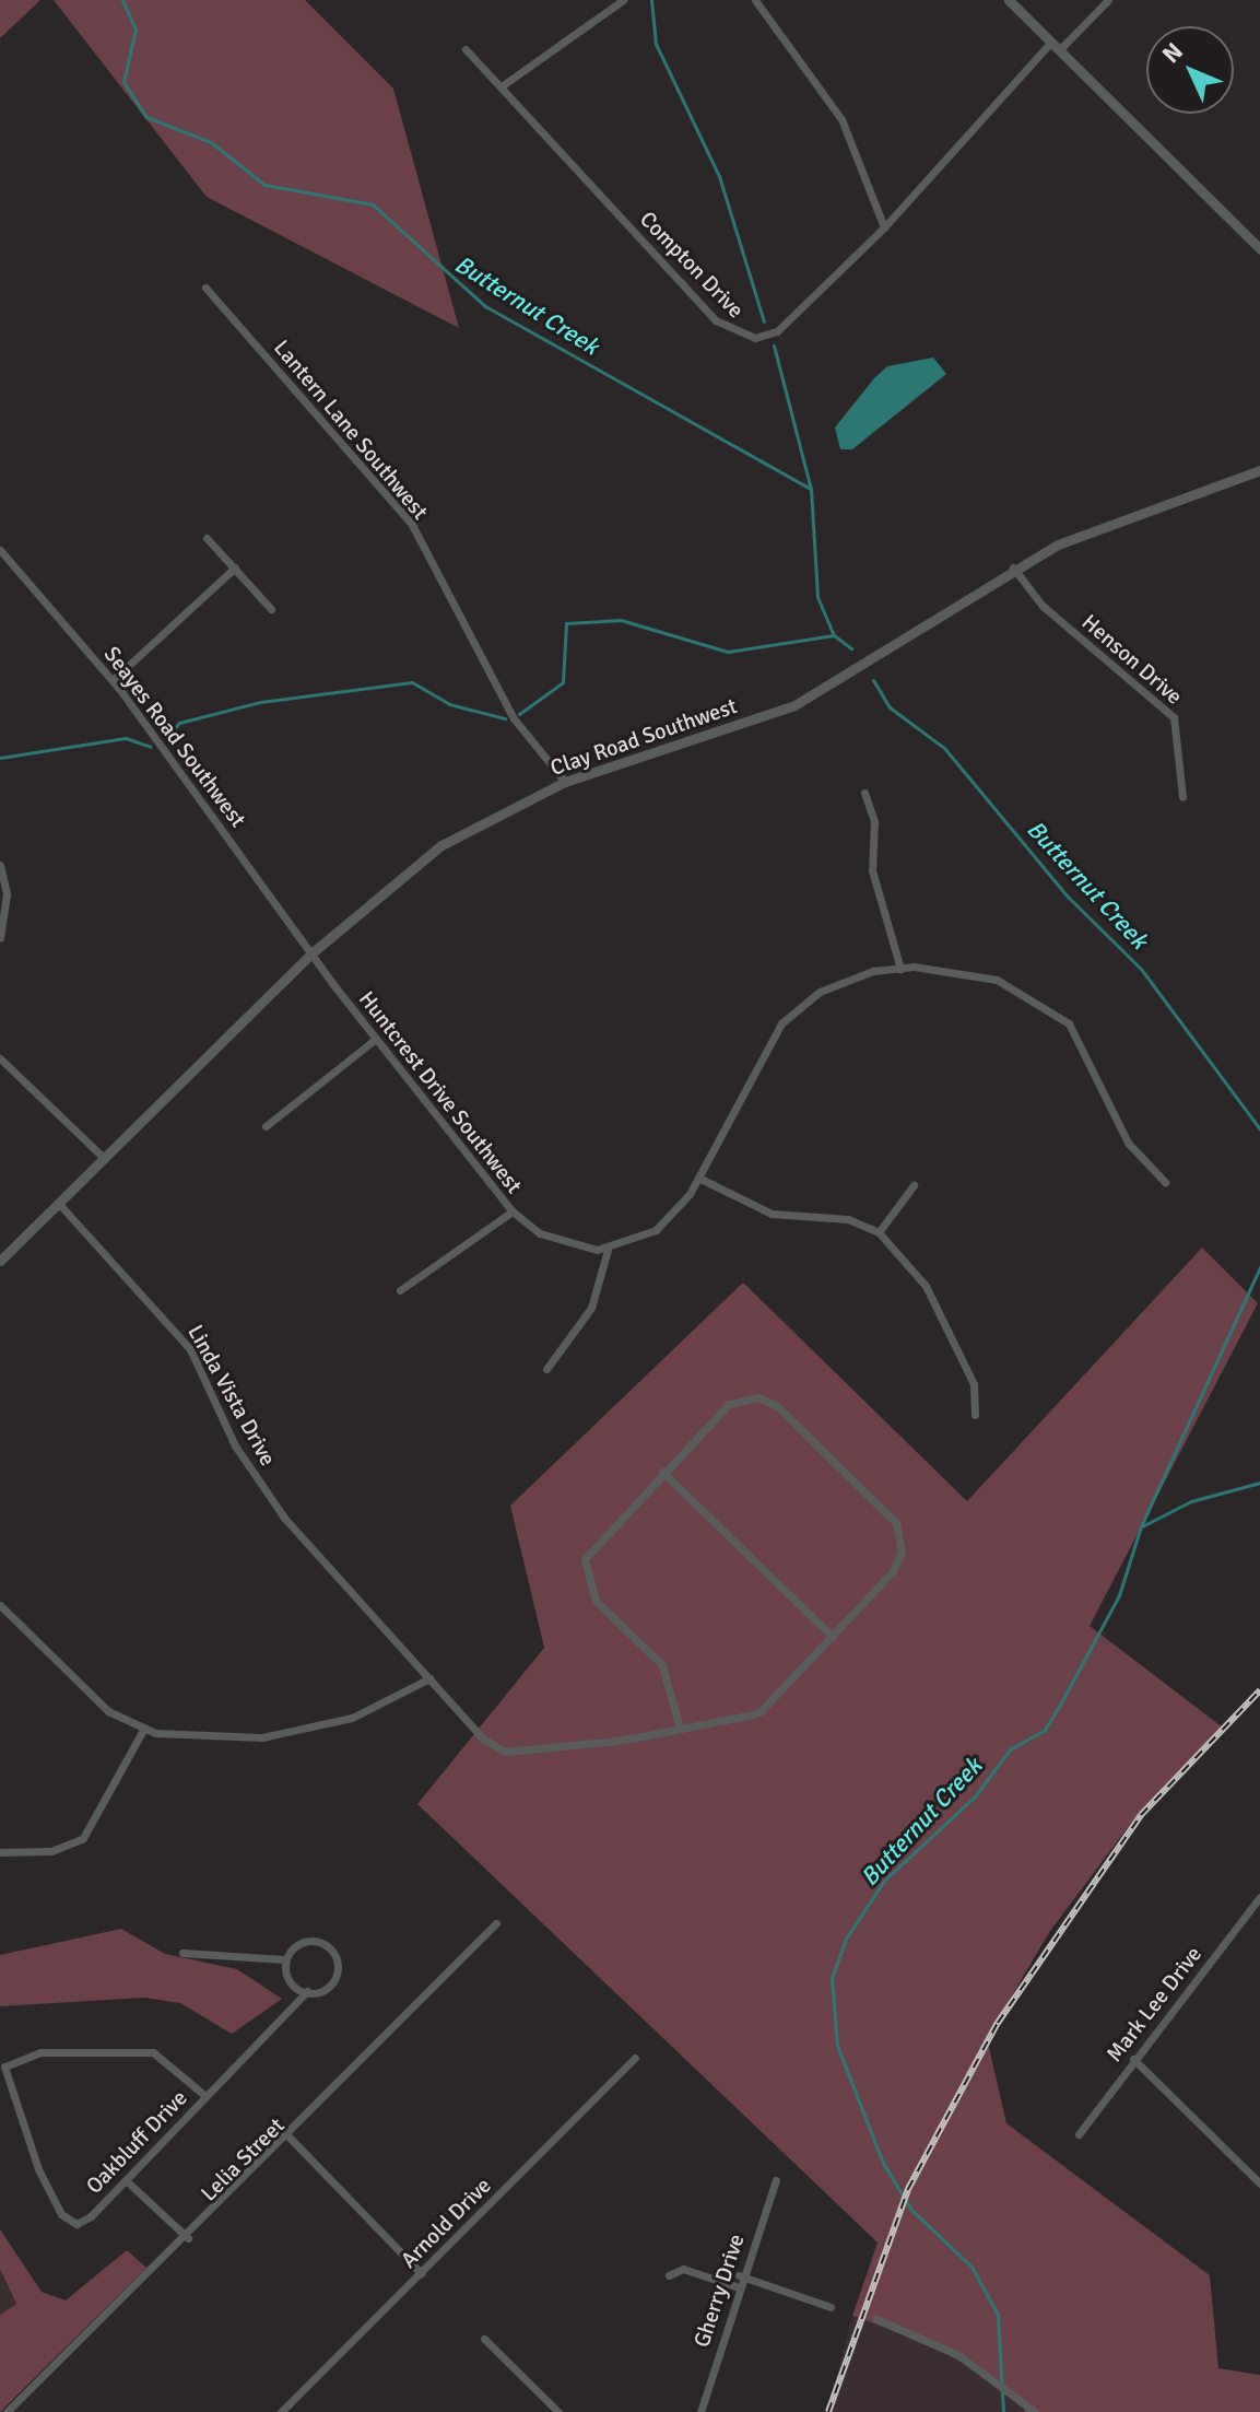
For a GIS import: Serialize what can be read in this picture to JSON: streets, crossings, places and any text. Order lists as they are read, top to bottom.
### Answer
{
  "streets": {
    "street": [
      "Compton Drive",
      "Lantern Lane Southwest",
      "Henson Drive",
      "Seayes Road Southwest",
      "Clay Road Southwest",
      "Huntcrest Drive Southwest",
      "Linda Vista Drive",
      "Mark Lee Drive",
      "Oakbluff Drive",
      "Lelia Street",
      "Arnold Drive",
      "Gherry Drive"
    ]
  },
  "crossings": [
    ["Lantern Lane Southwest", "Clay Road Southwest"],
    ["Henson Drive", "Clay Road Southwest"],
    ["Seayes Road Southwest", "Clay Road Southwest"],
    ["Seayes Road Southwest", "Huntcrest Drive Southwest"],
    ["Clay Road Southwest", "Huntcrest Drive Southwest"],
    ["Clay Road Southwest", "Linda Vista Drive"]
  ],
  "water": ["Butternut Creek"],
  "north": "top left"
}
